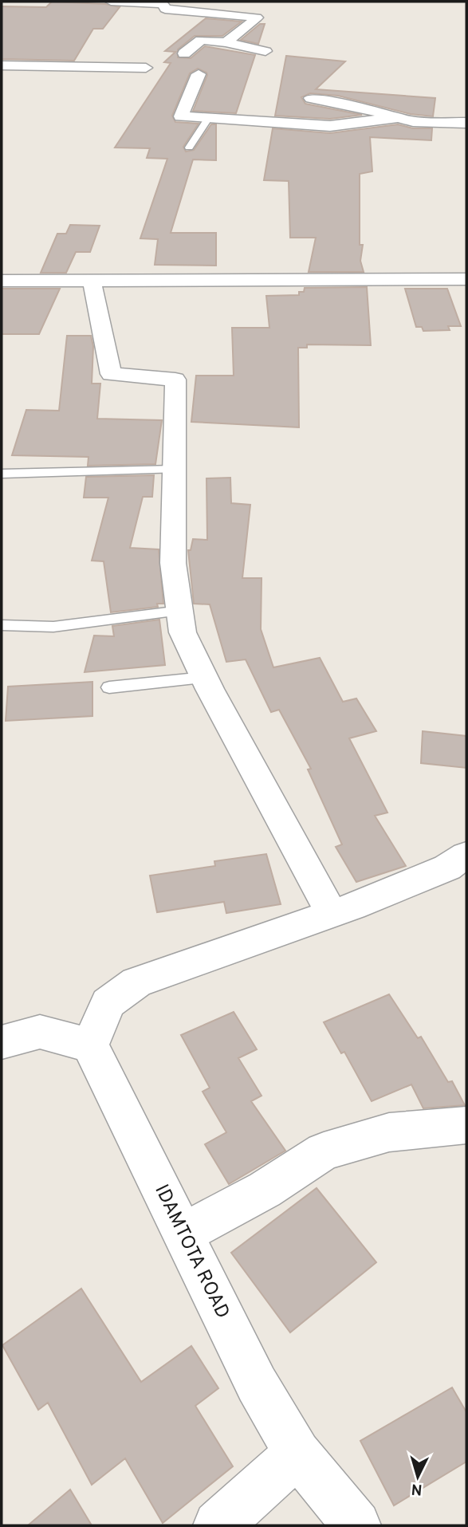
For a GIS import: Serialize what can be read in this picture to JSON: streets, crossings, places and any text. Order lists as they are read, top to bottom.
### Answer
{
  "streets": {
    "street": ["IDAMTOTA ROAD"]
  },
  "north": "bottom"
}
